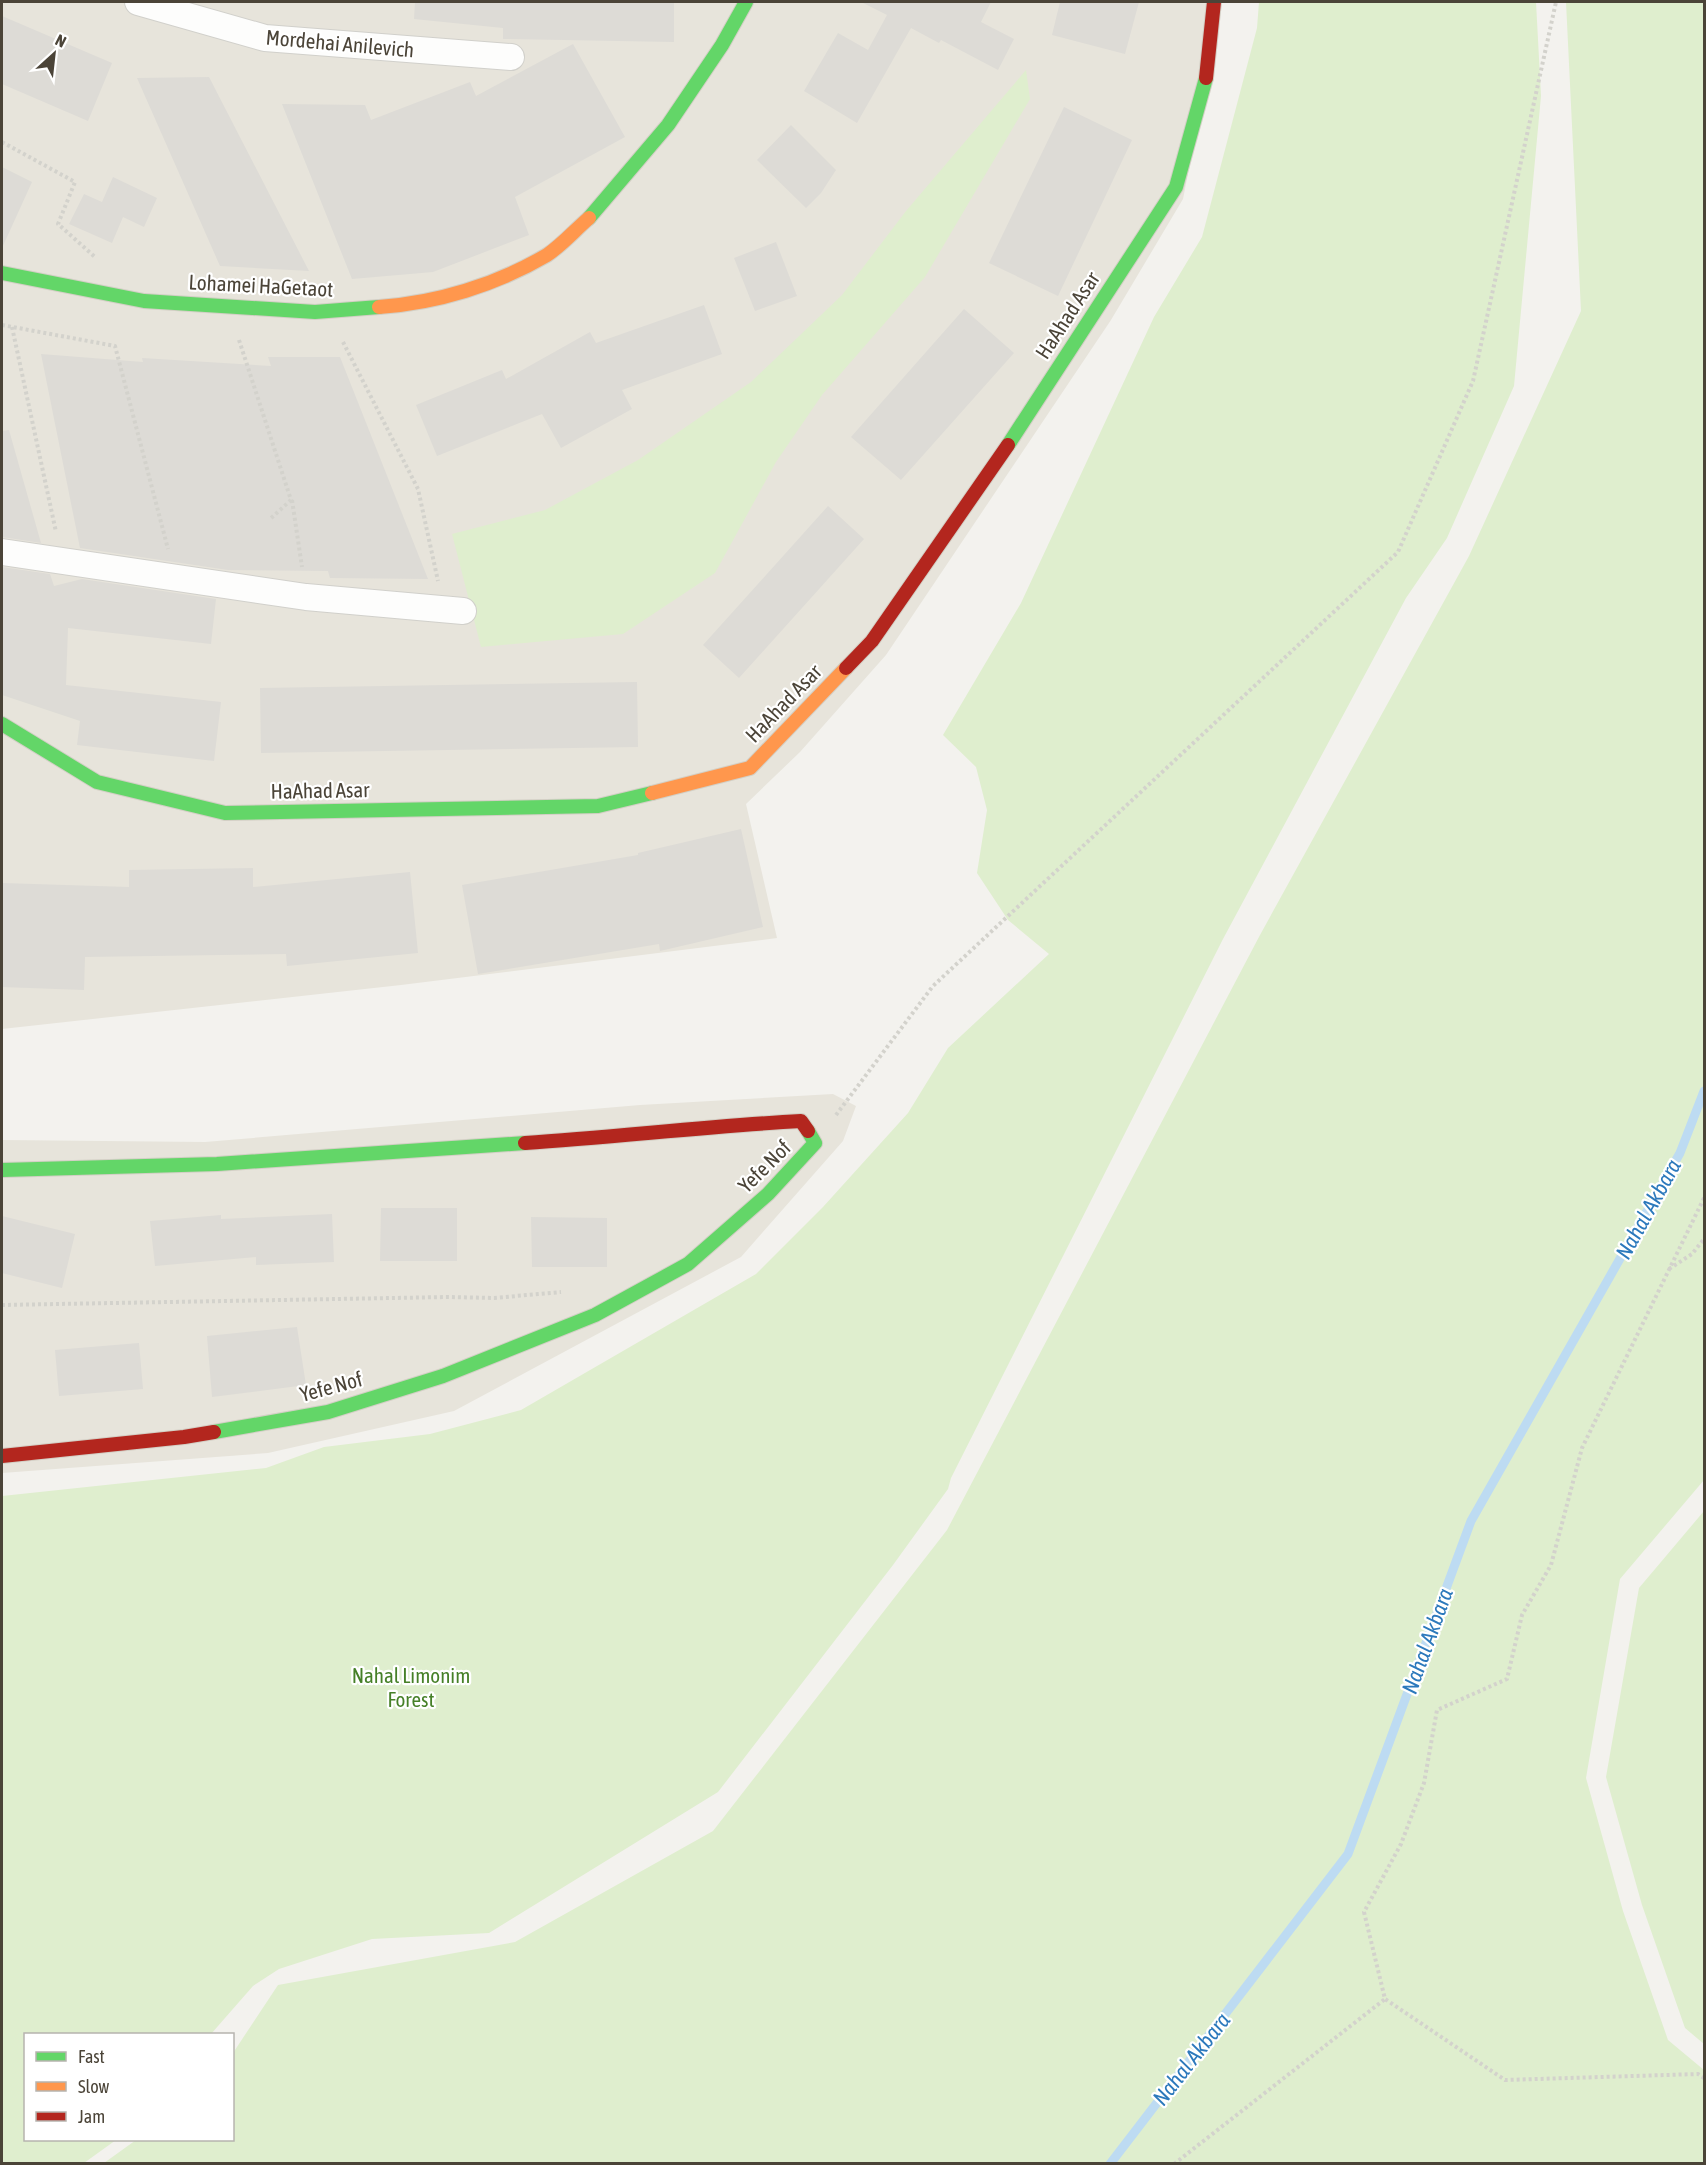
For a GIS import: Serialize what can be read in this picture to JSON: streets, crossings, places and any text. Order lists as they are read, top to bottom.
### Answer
{
  "streets": {
    "street": [
      "Mordehai Anilevich",
      "Lohamei HaGetaot",
      "HaAhad Asar",
      "Yefe Nof"
    ]
  },
  "water": ["Nahal Akbara"],
  "parks": ["Nahal Limonim Forest"],
  "legend": ["Fast", "Slow", "Jam"],
  "north": "top right"
}
